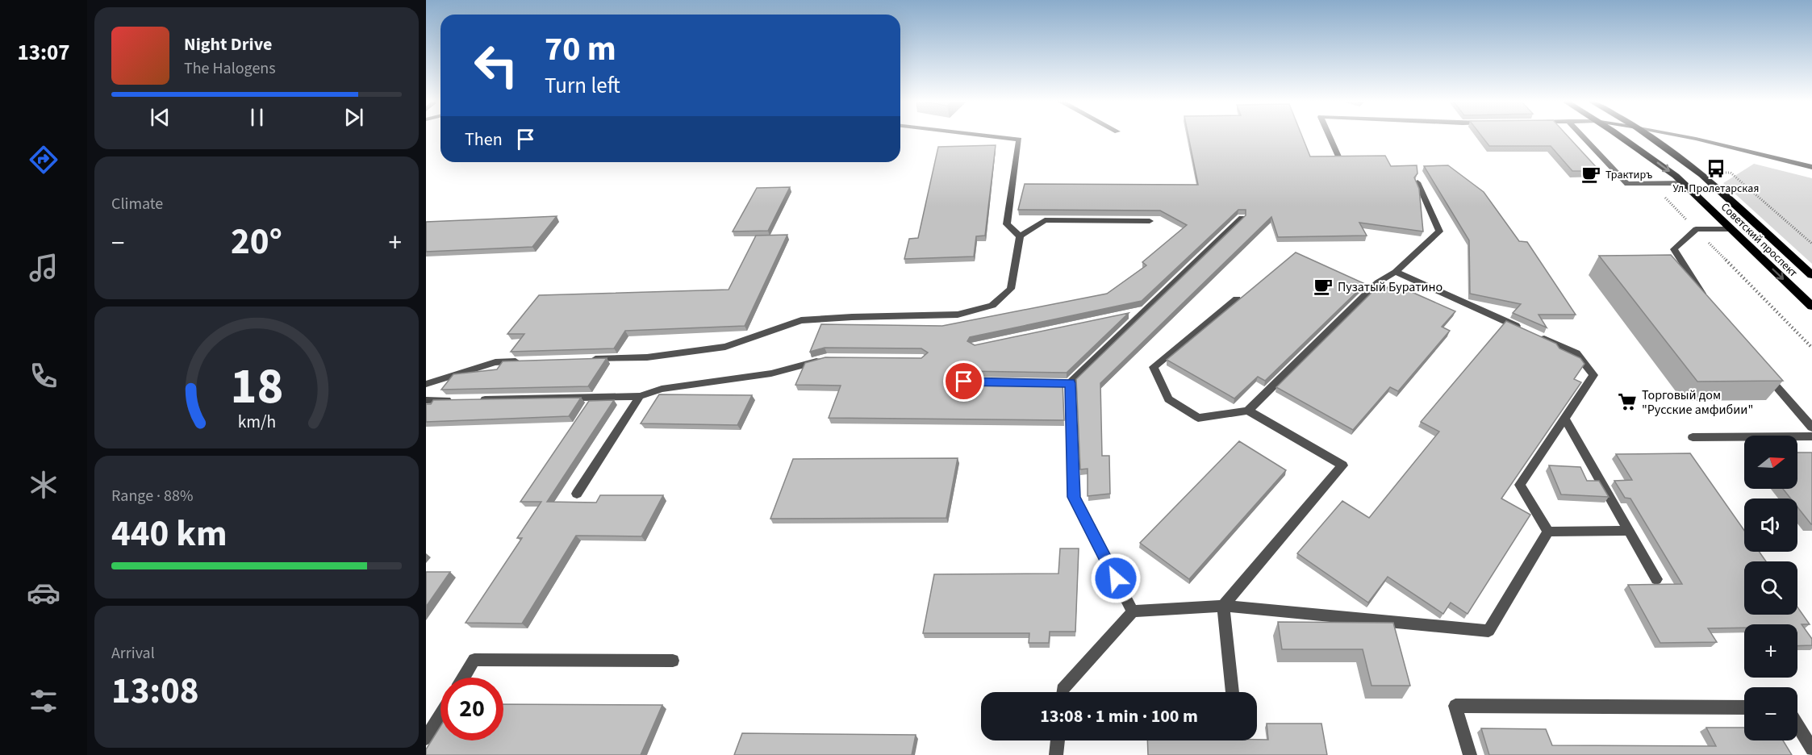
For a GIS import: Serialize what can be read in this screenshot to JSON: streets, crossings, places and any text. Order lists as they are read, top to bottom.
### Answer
{
  "streets": {
    "main road": ["Советский проспект"]
  },
  "places": {
    "bus stop": ["Ул. Пролетарская"],
    "cafe": ["Трактиръ", "Пузатый Буратино"],
    "supermarket": ["Торговый дом \"Русские амфибии\""]
  },
  "north": "right",
  "page": {
    "tabs": "13:07",
    "turn": ["70 m", "Turn left"],
    "song": ["Night Drive", "The Halogens"],
    "then": "Then",
    "tile": [
      "Climate",
      ["Range · 88%", "440 km"],
      ["Arrival", "13:08"]
    ],
    "heat": ["−", "20°", "+"],
    "map_buttons": ["+", "−"],
    "limit": "20",
    "trip": "13:08 · 1 min · 100 m",
    "gauge": ["18", "km/h"]
  }
}
